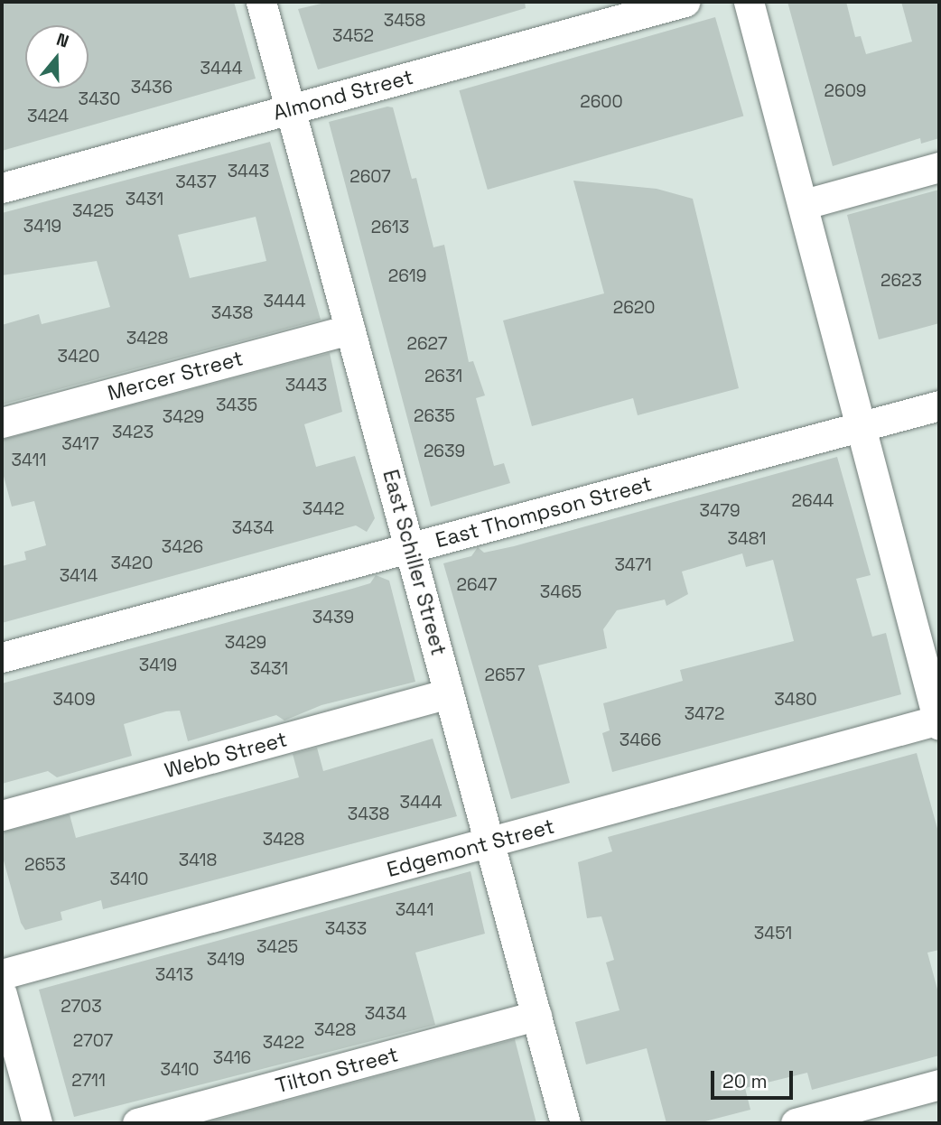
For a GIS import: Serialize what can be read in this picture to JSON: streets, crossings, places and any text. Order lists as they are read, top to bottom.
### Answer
{
  "streets": {
    "street": [
      "Almond Street",
      "Mercer Street",
      "East Thompson Street",
      "East Schiller Street",
      "Webb Street",
      "Edgemont Street",
      "Tilton Street"
    ]
  },
  "crossings": [
    ["Almond Street", "East Schiller Street"],
    ["Mercer Street", "East Schiller Street"],
    ["East Thompson Street", "East Schiller Street"],
    ["East Schiller Street", "Webb Street"],
    ["East Schiller Street", "Edgemont Street"],
    ["East Schiller Street", "Tilton Street"]
  ],
  "house_numbers": [
    "3458",
    "3452",
    "3444",
    "3436",
    "2609",
    "3430",
    "2600",
    "3424",
    "3443",
    "2607",
    "3437",
    "3431",
    "3425",
    "3419",
    "2613",
    "2619",
    "2623",
    "3444",
    "2620",
    "3438",
    "3428",
    "2627",
    "3420",
    "2631",
    "3443",
    "3435",
    "2635",
    "3429",
    "3423",
    "3417",
    "2639",
    "3411",
    "2644",
    "3442",
    "3479",
    "3434",
    "3481",
    "3426",
    "3420",
    "3471",
    "3414",
    "2647",
    "3465",
    "3439",
    "3429",
    "3419",
    "3431",
    "2657",
    "3409",
    "3480",
    "3472",
    "3466",
    "3444",
    "3438",
    "3428",
    "3418",
    "2653",
    "3410",
    "3441",
    "3433",
    "3451",
    "3425",
    "3419",
    "3413",
    "2703",
    "3434",
    "3428",
    "2707",
    "3422",
    "3416",
    "3410",
    "2711"
  ],
  "scale_bar": "20 m",
  "north": "top"
}
